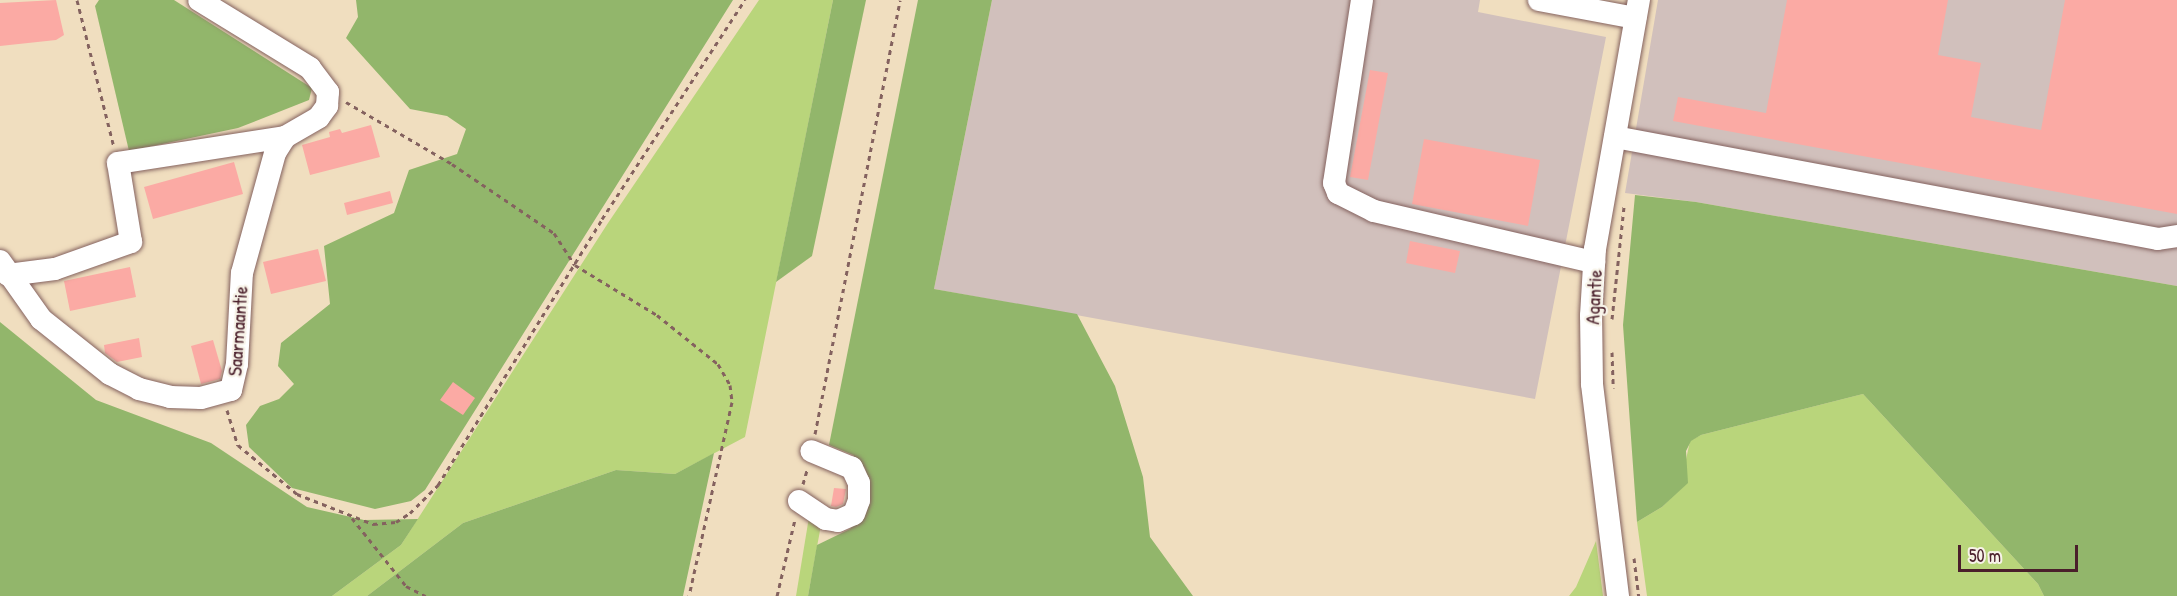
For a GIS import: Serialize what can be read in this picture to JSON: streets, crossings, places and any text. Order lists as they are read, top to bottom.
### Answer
{
  "streets": {
    "street": ["Agantie", "Saarmaantie"]
  },
  "scale_bar": "50 m"
}
